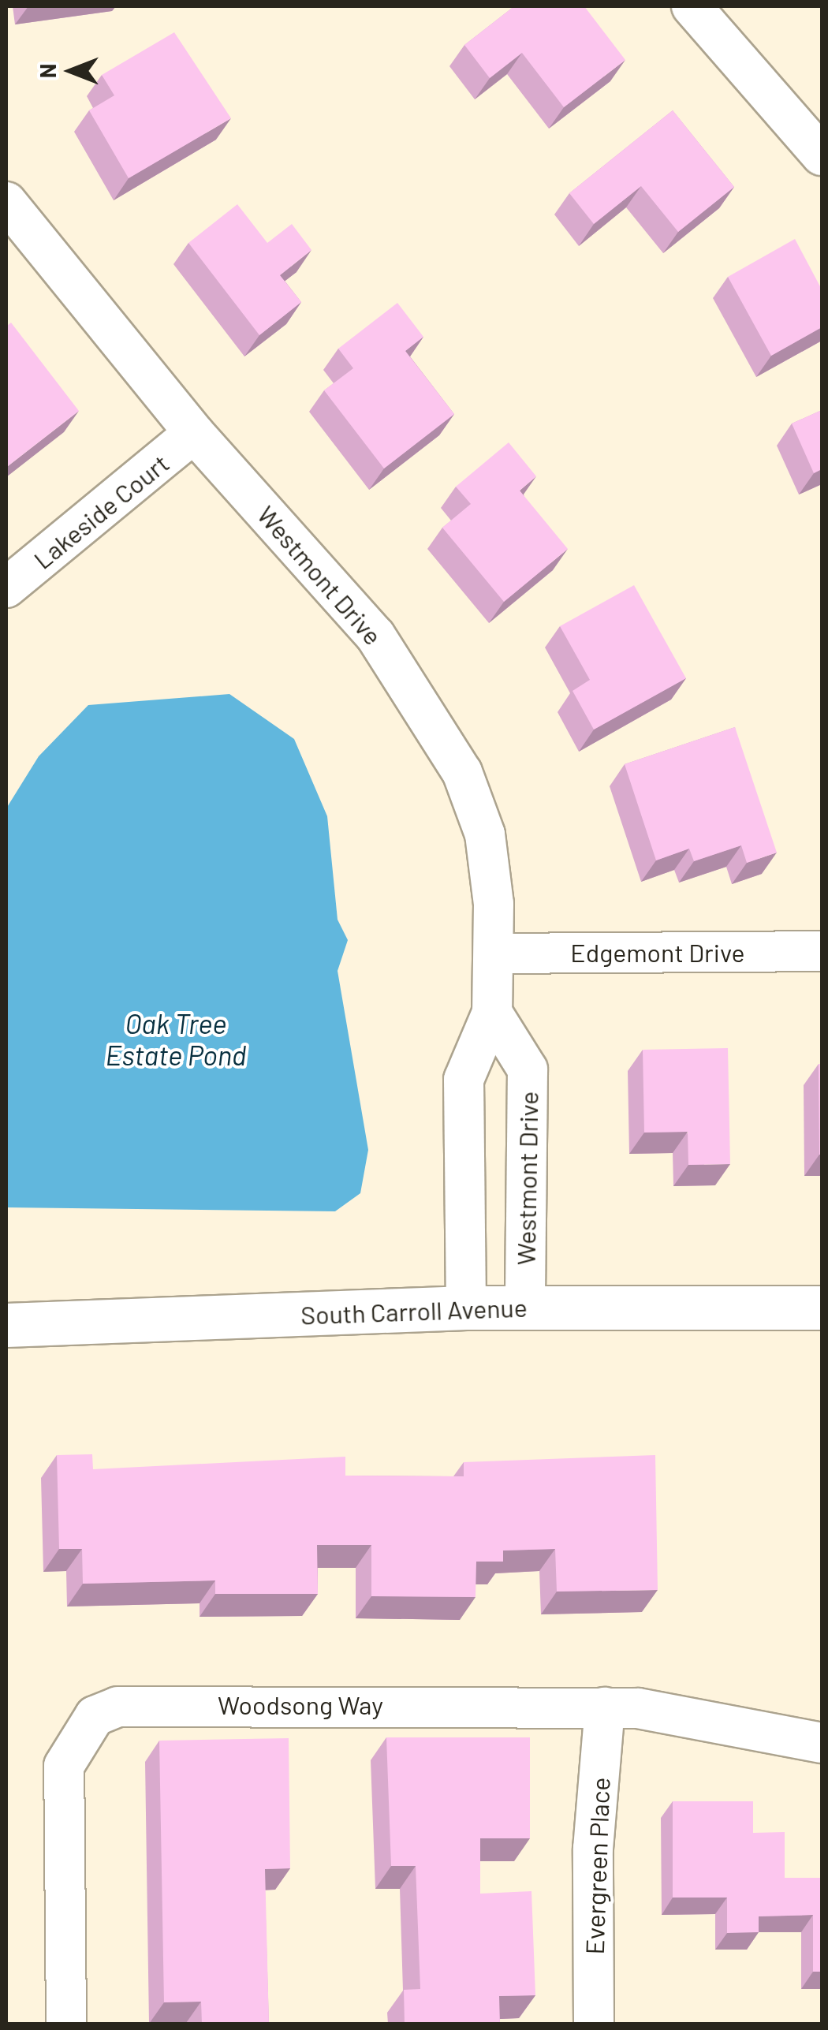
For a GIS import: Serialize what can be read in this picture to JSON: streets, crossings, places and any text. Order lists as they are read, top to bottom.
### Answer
{
  "streets": {
    "main road": ["South Carroll Avenue"],
    "street": [
      "Lakeside Court",
      "Westmont Drive",
      "Edgemont Drive",
      "Woodsong Way",
      "Evergreen Place"
    ]
  },
  "crossings": [
    ["Lakeside Court", "Westmont Drive"],
    ["Westmont Drive", "Edgemont Drive"],
    ["Westmont Drive", "South Carroll Avenue"],
    ["Woodsong Way", "Evergreen Place"]
  ],
  "water": ["Oak Tree Estate Pond"],
  "north": "left"
}
